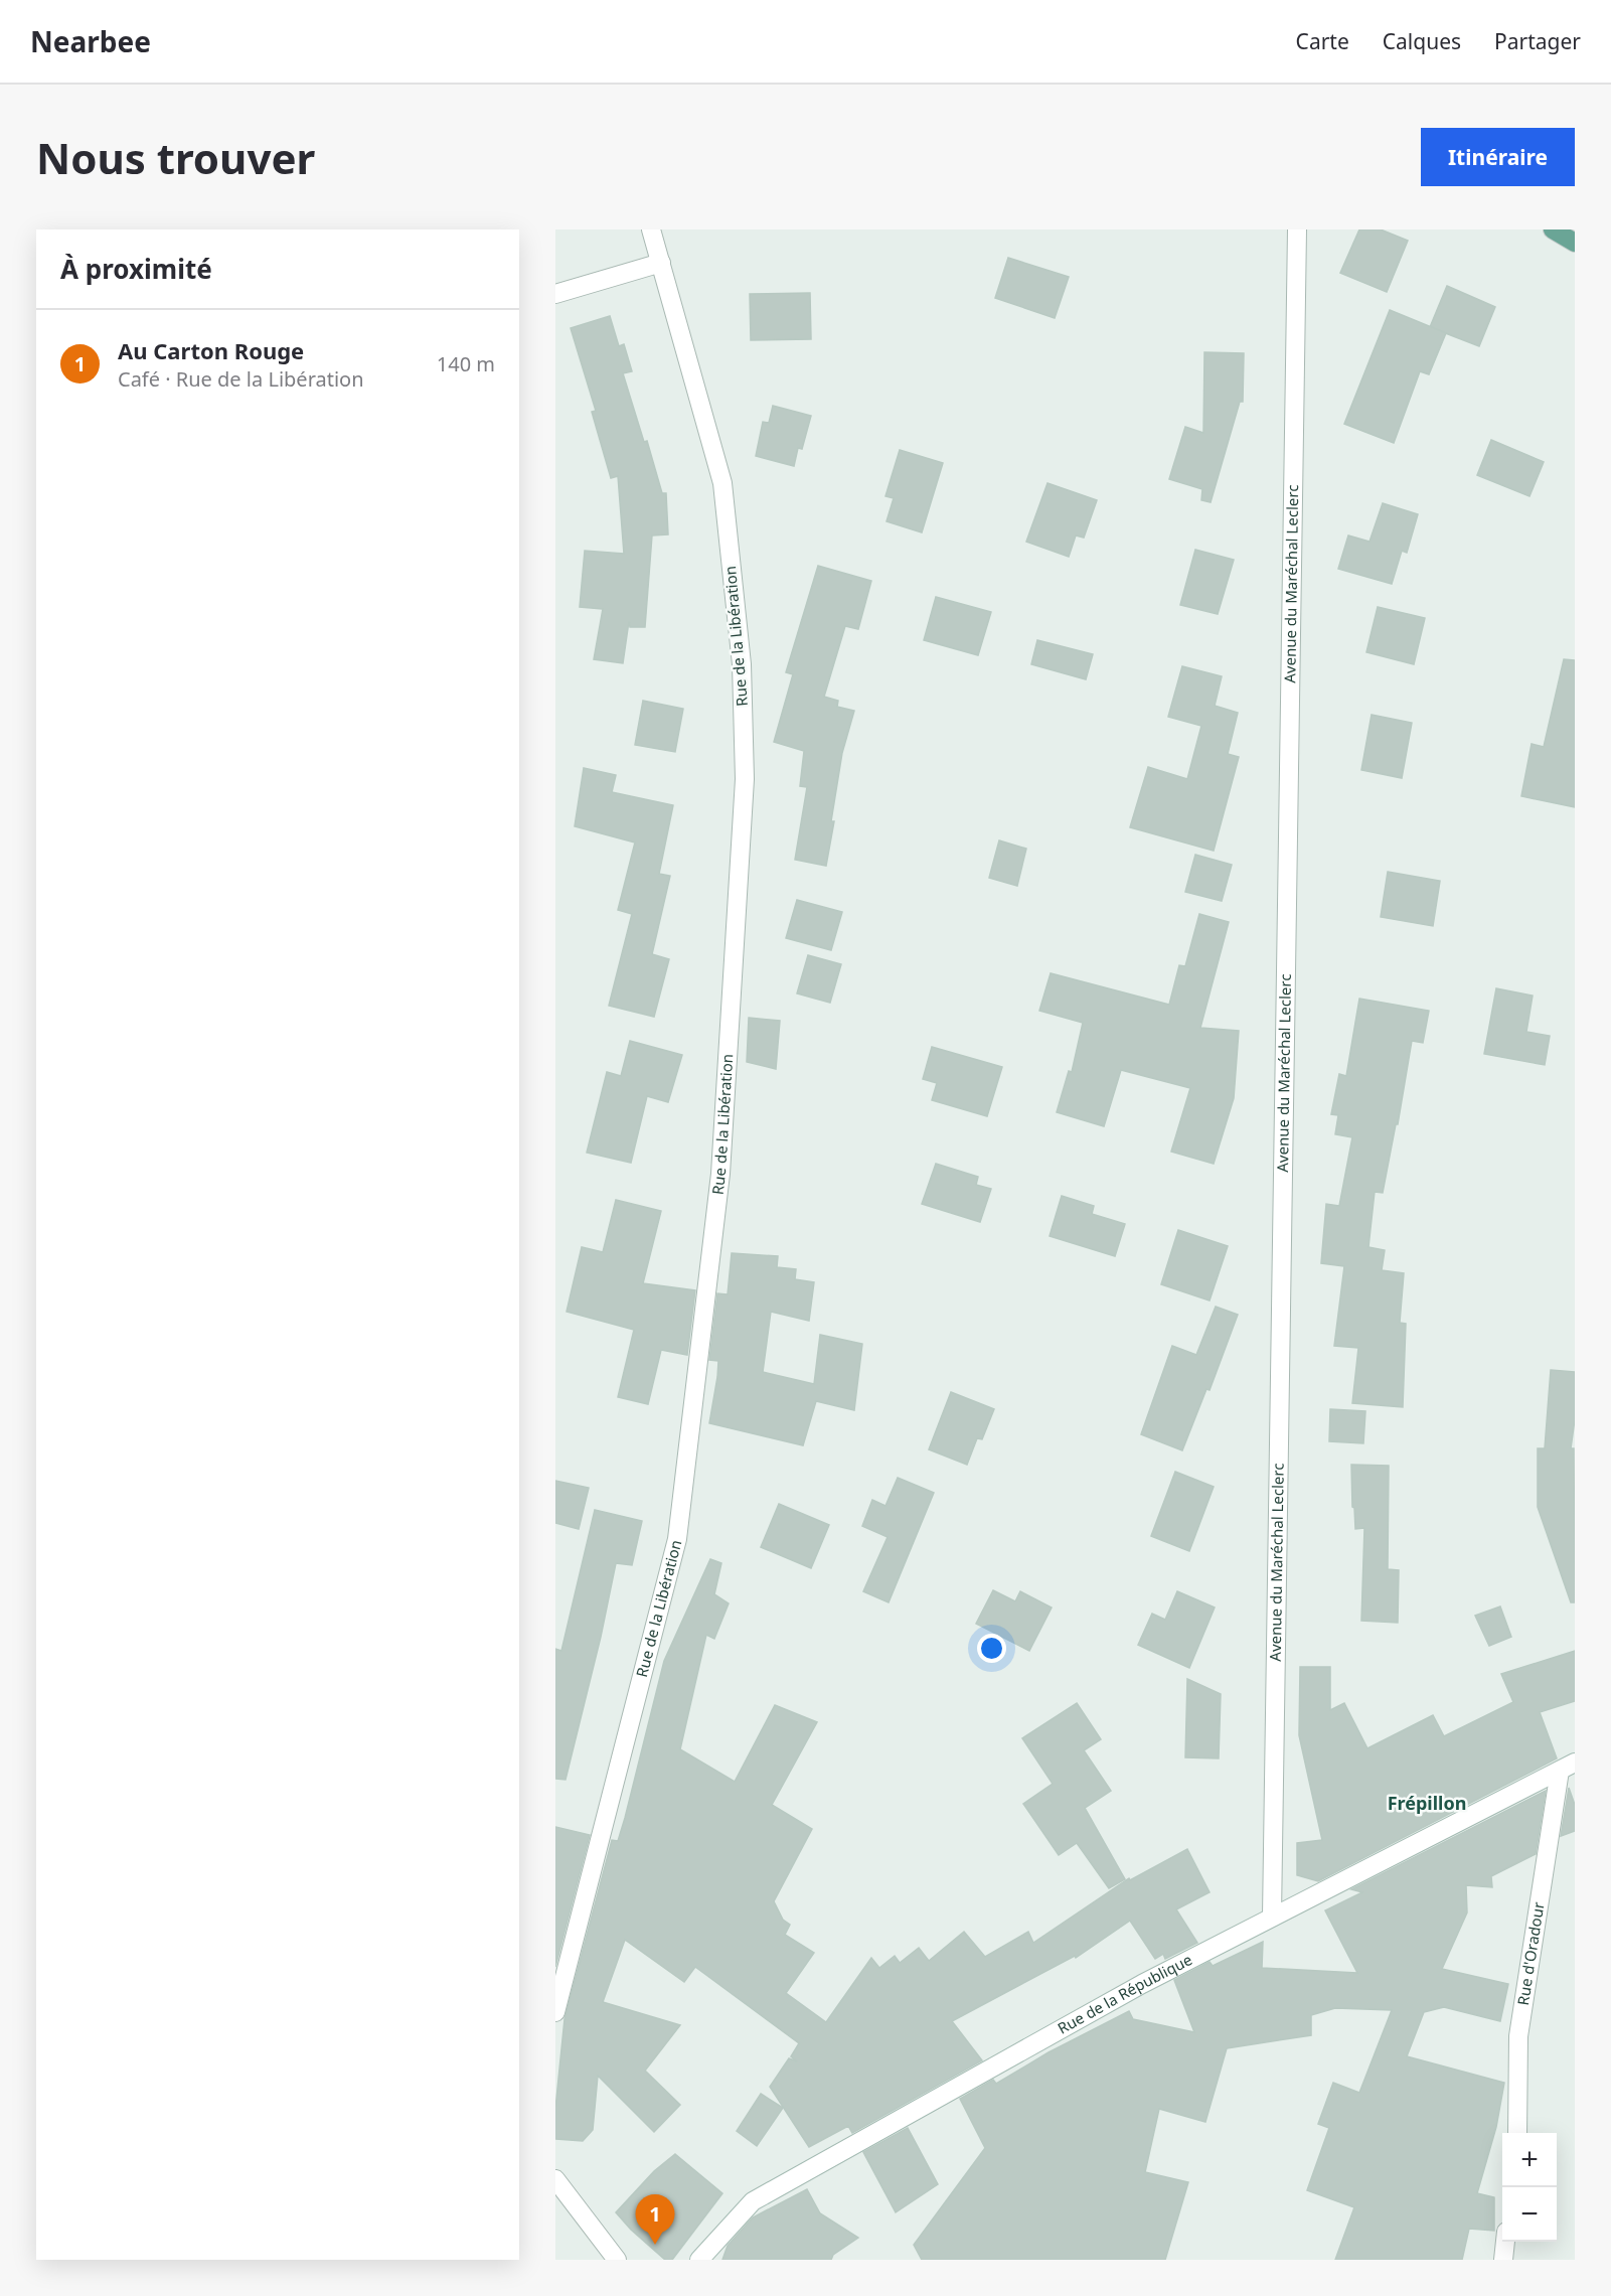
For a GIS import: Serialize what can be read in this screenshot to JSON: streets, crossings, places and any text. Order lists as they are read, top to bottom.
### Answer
{
  "streets": {
    "street": [
      "Avenue du Maréchal Leclerc",
      "Rue de la Libération",
      "Rue d'Oradour",
      "Rue de la République"
    ]
  },
  "crossings": [
    ["Avenue du Maréchal Leclerc", "Rue de la République"],
    ["Rue d'Oradour", "Rue de la République"]
  ],
  "districts": ["Frépillon"],
  "page": {
    "header": "Nearbee",
    "nav": ["Carte", "Calques", "Partager"],
    "buttons": "Itinéraire",
    "title": "Nous trouver",
    "heading": "À proximité",
    "list": [
      {
        "mark": "1",
        "name": "Au Carton Rouge",
        "note": "Café · Rue de la Libération",
        "value": "140 m"
      }
    ],
    "map_buttons": ["+", "−"],
    "pins": "1"
  }
}
